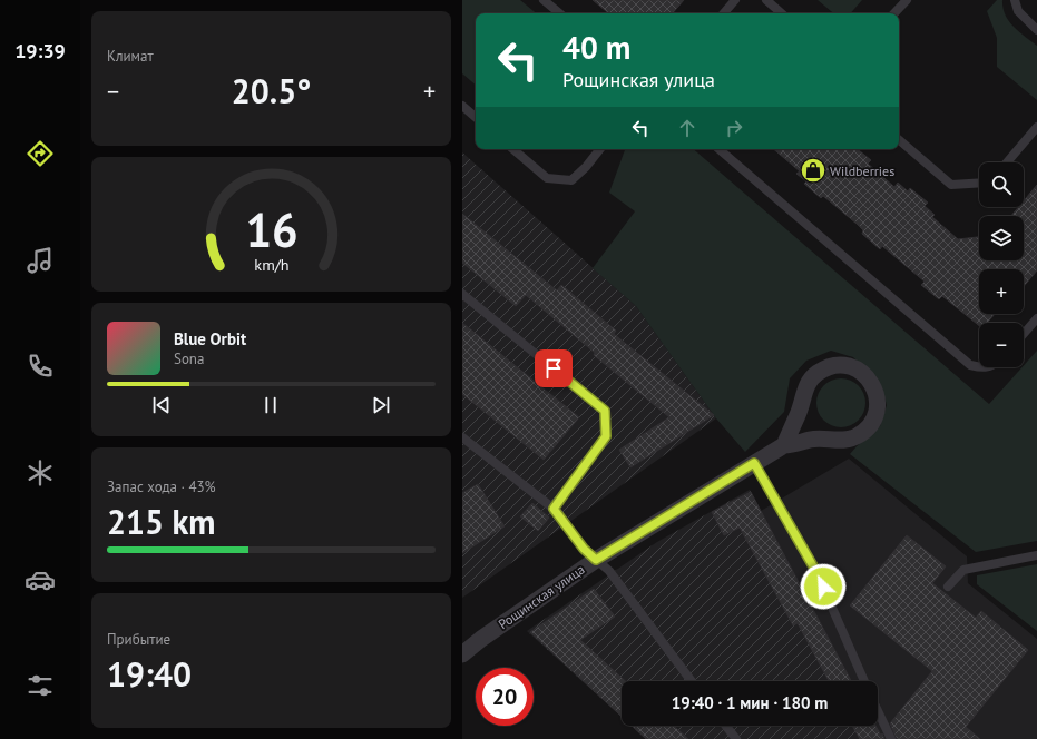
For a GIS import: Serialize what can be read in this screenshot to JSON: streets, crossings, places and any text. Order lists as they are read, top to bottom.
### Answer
{
  "streets": {
    "street": ["Рощинская улица"]
  },
  "places": {
    "shop": ["Wildberries"]
  },
  "page": {
    "tabs": "19:39",
    "tile": [
      "Климат",
      ["Запас хода · 43%", "215 km"],
      ["Прибытие", "19:40"]
    ],
    "turn": ["40 m", "Рощинская улица"],
    "heat": ["−", "20.5°", "+"],
    "map_buttons": ["+", "−"],
    "song": ["Blue Orbit", "Sona"],
    "limit": "20",
    "trip": "19:40 · 1 мин · 180 m",
    "gauge": ["16", "km/h"]
  }
}
